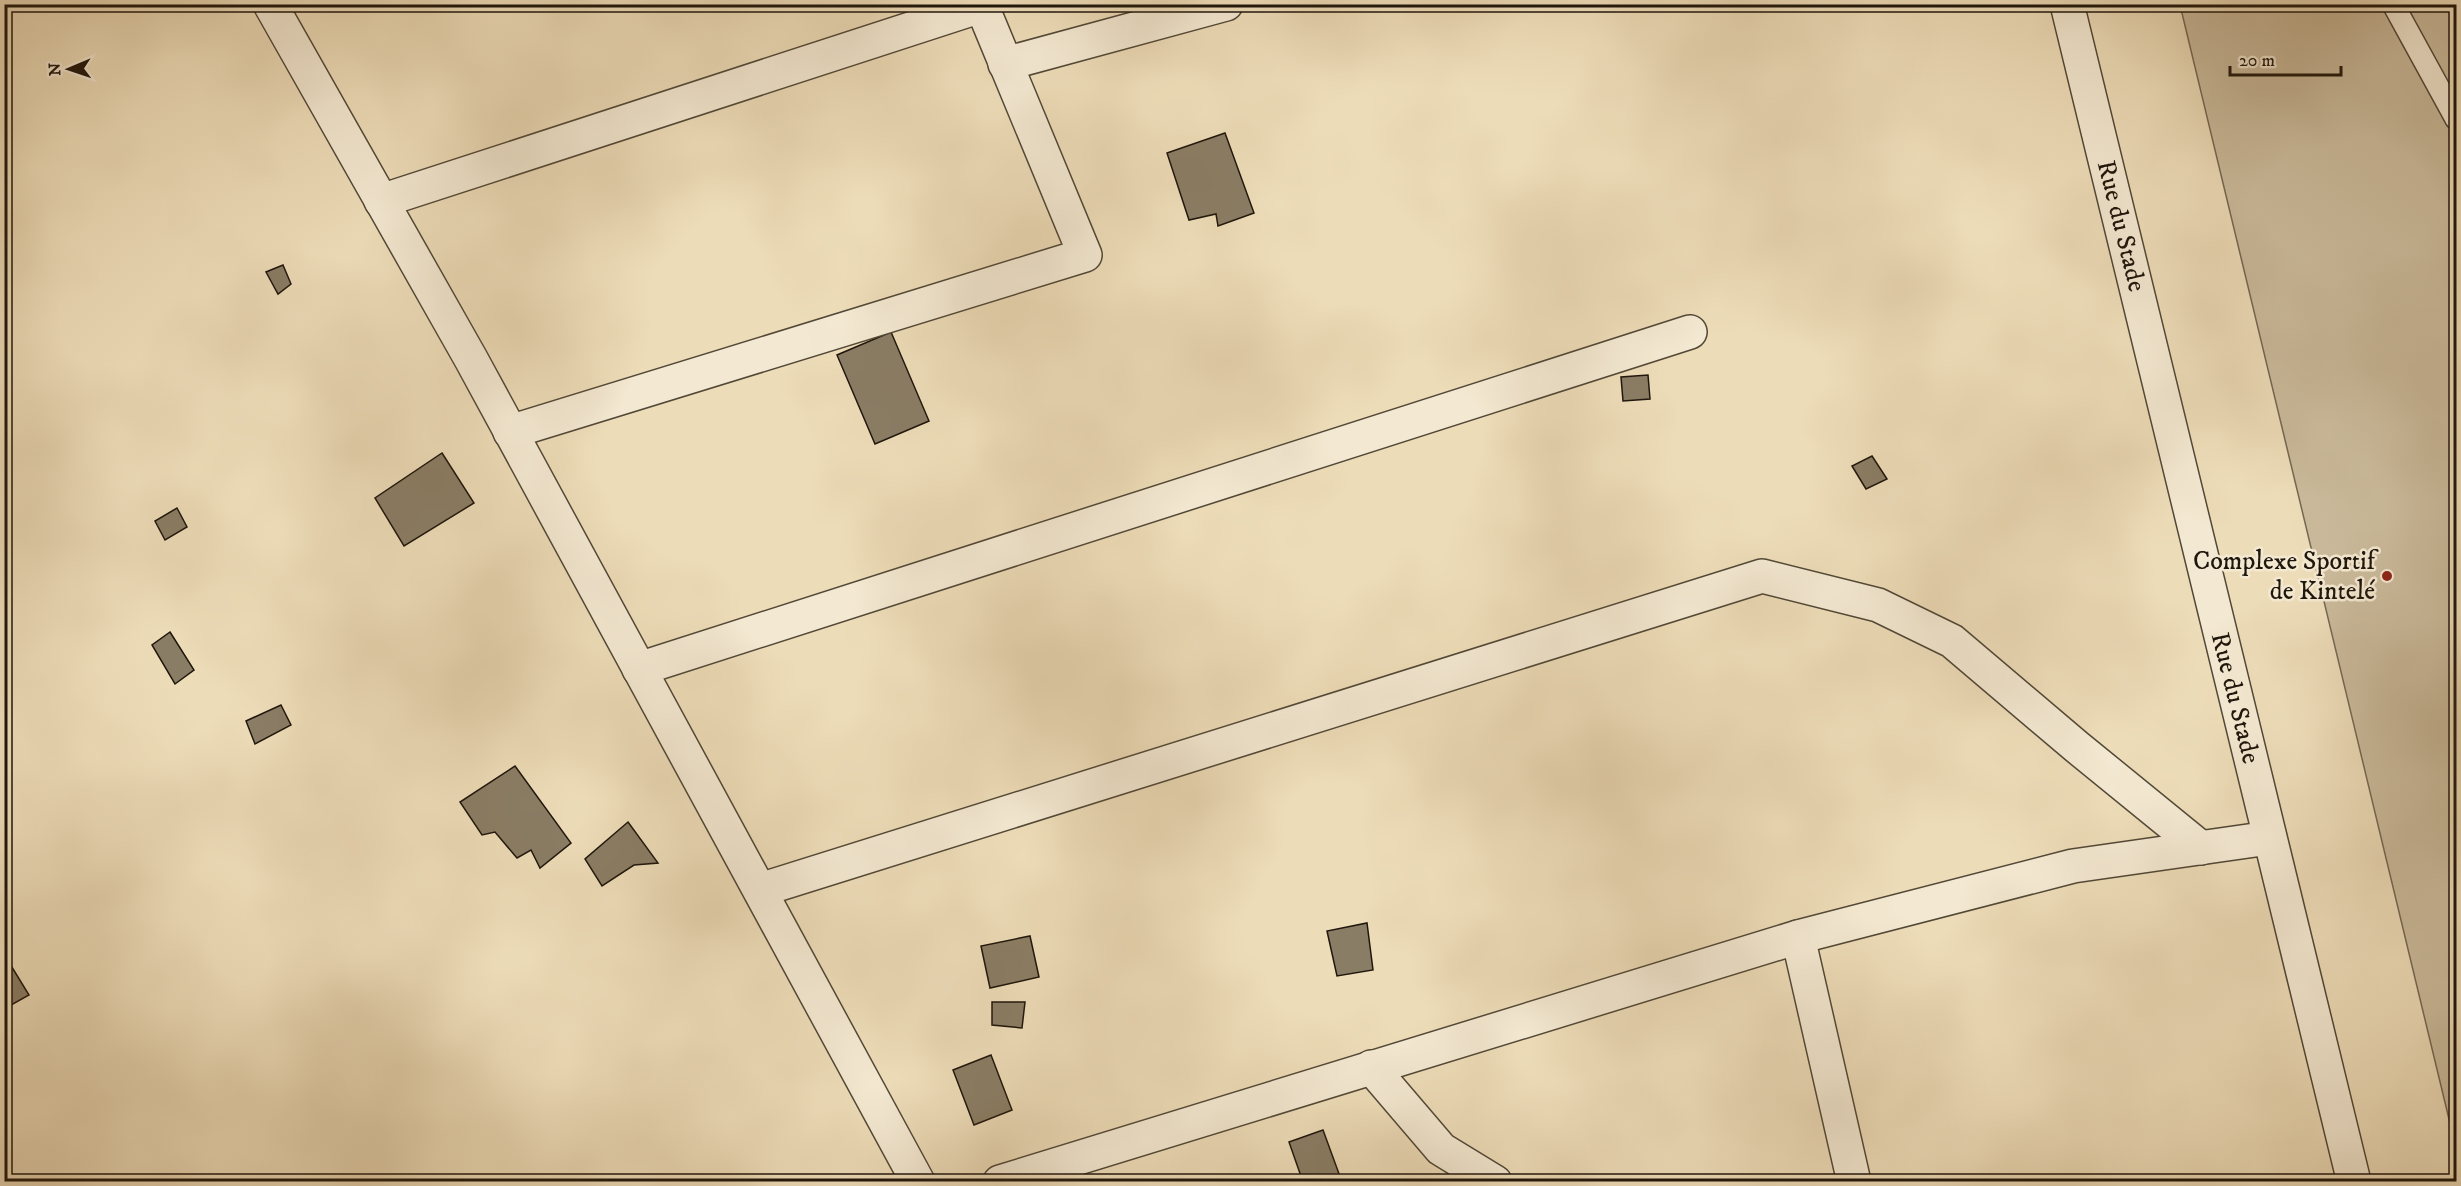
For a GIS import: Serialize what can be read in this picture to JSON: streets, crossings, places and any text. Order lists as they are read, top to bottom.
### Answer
{
  "streets": {
    "street": ["Rue du Stade"]
  },
  "places": ["Complexe Sportif de Kintelé"],
  "scale_bar": "20 m",
  "north": "left"
}
